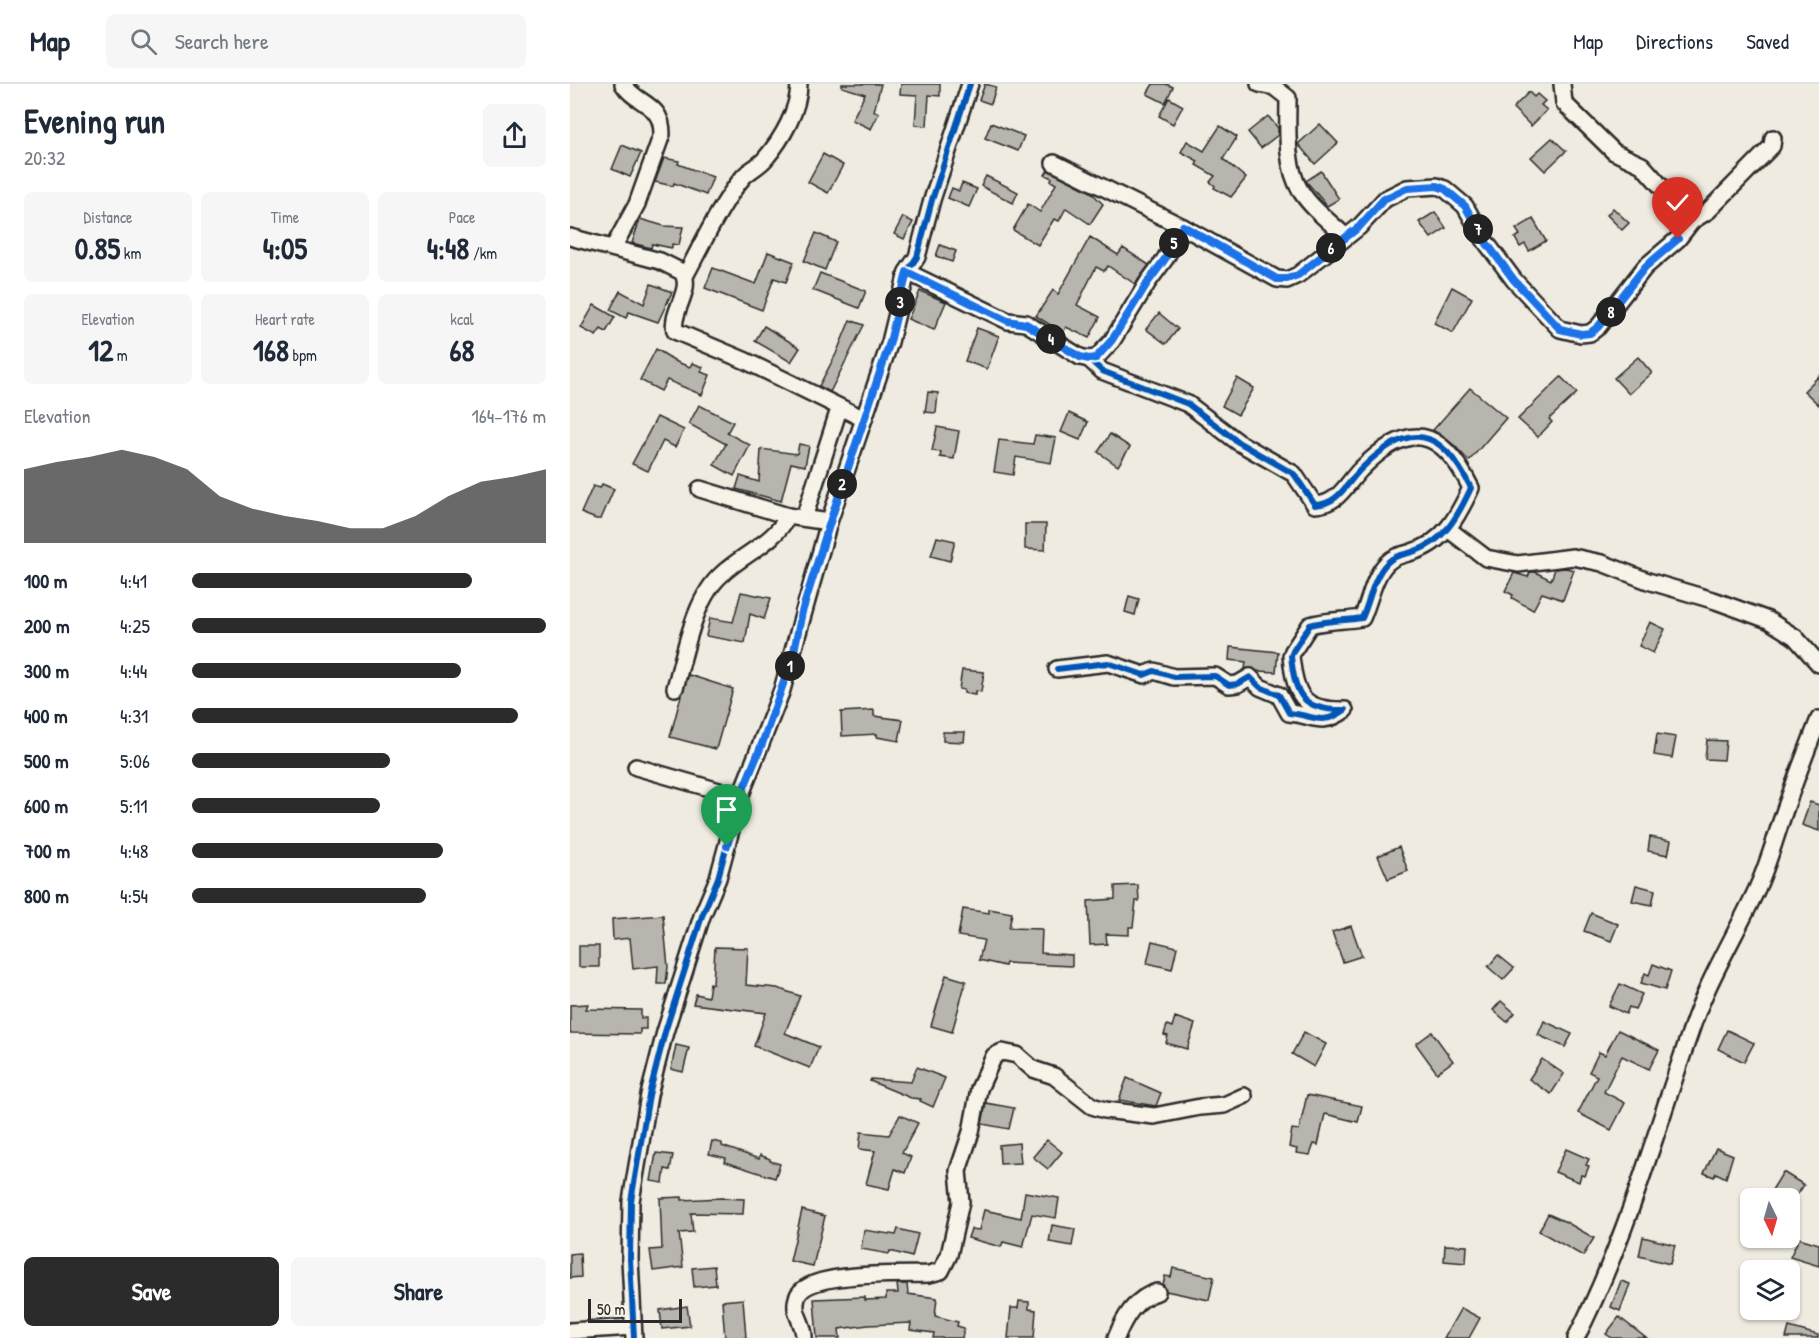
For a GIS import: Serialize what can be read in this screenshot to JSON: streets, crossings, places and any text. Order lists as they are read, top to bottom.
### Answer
{
  "scale_bar": "50 m",
  "north": "bottom",
  "page": {
    "header": "Map",
    "search": "Search here",
    "nav": ["Map", "Directions", "Saved"],
    "heading": ["Evening run", "20:32"],
    "stats": [
      ["Distance", "0.85 km"],
      ["Time", "4:05"],
      ["Pace", "4:48 /km"],
      ["Elevation", "12 m"],
      ["Heart rate", "168 bpm"],
      ["kcal", "68"]
    ],
    "pins": [
      "7",
      "5",
      "6",
      "3",
      "8",
      "4",
      "2",
      "1"
    ],
    "chart": ["Elevation", "164–176 m"],
    "list": [
      {
        "name": "100 m",
        "note": "4:41"
      },
      {
        "name": "200 m",
        "note": "4:25"
      },
      {
        "name": "300 m",
        "note": "4:44"
      },
      {
        "name": "400 m",
        "note": "4:31"
      },
      {
        "name": "500 m",
        "note": "5:06"
      },
      {
        "name": "600 m",
        "note": "5:11"
      },
      {
        "name": "700 m",
        "note": "4:48"
      },
      {
        "name": "800 m",
        "note": "4:54"
      }
    ],
    "buttons": ["Save", "Share"],
    "scale": "50 m"
  }
}
